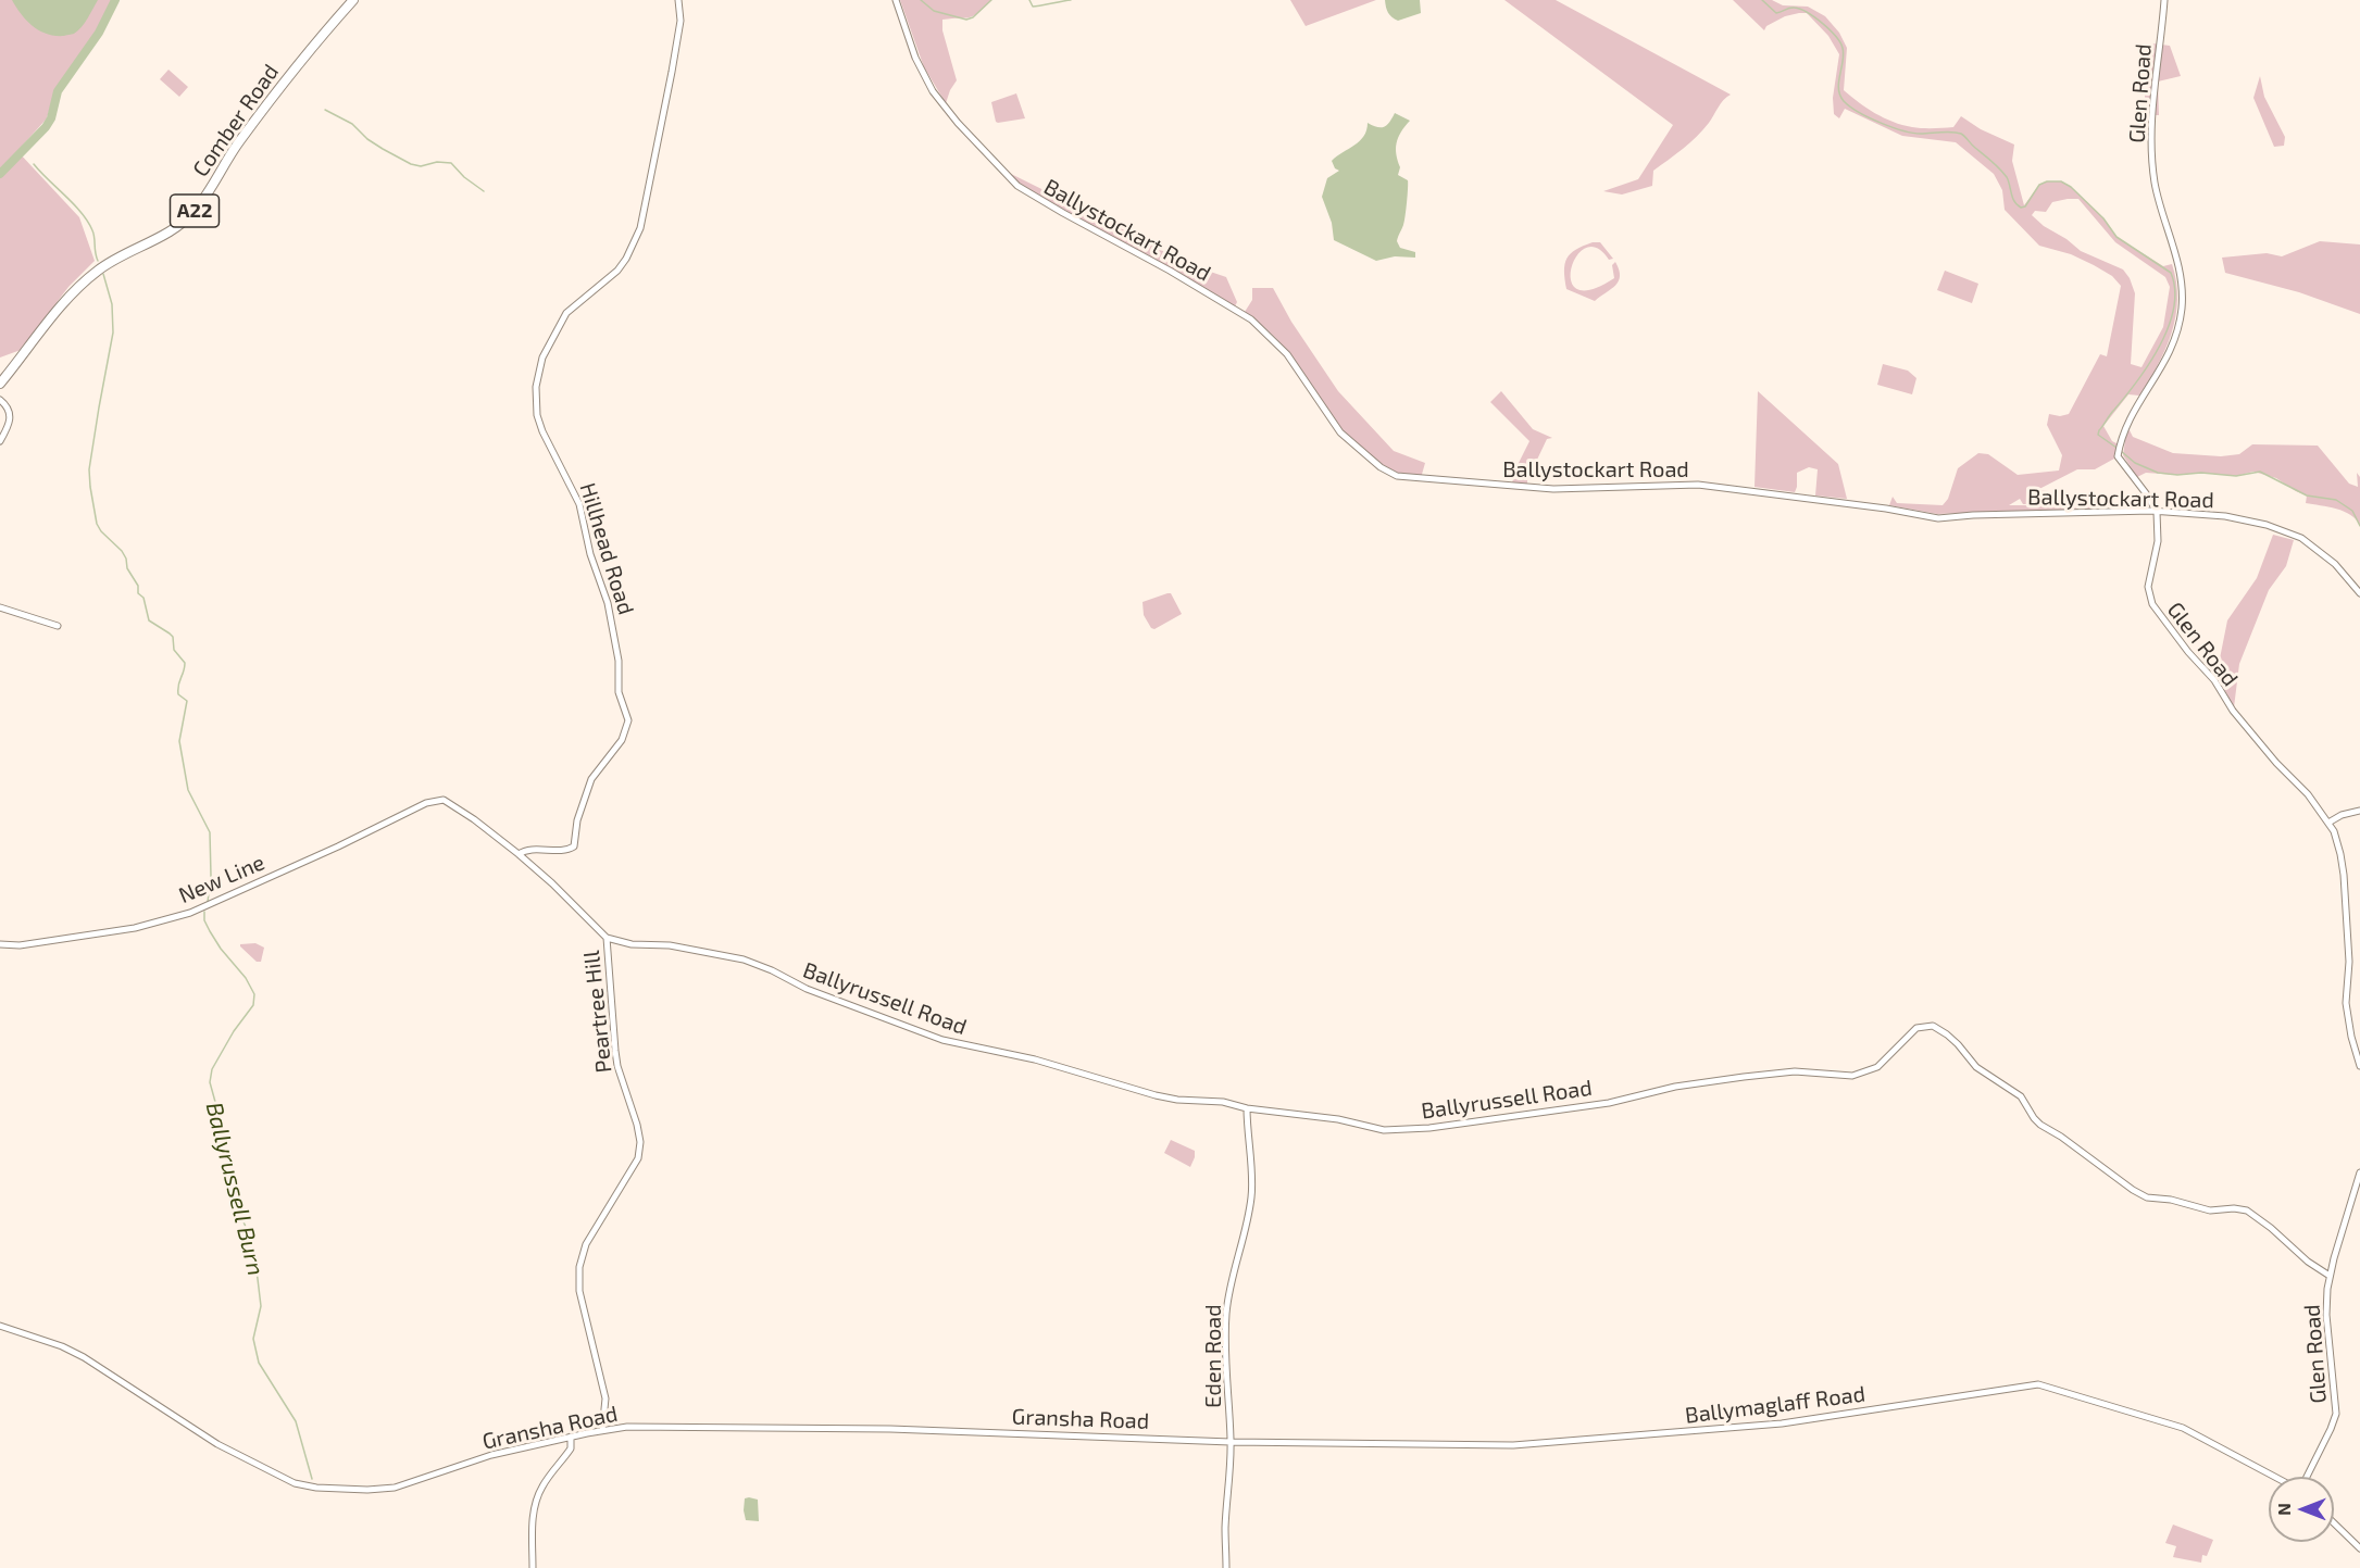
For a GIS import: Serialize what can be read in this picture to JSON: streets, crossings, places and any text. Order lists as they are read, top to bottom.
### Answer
{
  "streets": {
    "highway": ["Comber Road", "A22"],
    "street": [
      "Glen Road",
      "Ballystockart Road",
      "Hillhead Road",
      "New Line",
      "Ballyrussell Road",
      "Peartree Hill",
      "Eden Road",
      "Ballymaglaff Road",
      "Gransha Road"
    ]
  },
  "crossings": [
    ["Glen Road", "Ballystockart Road"],
    ["Glen Road", "Ballyrussell Road"],
    ["Hillhead Road", "Peartree Hill"],
    ["New Line", "Peartree Hill"],
    ["Ballyrussell Road", "Peartree Hill"],
    ["Ballyrussell Road", "Eden Road"],
    ["Peartree Hill", "Gransha Road"],
    ["Eden Road", "Ballymaglaff Road"],
    ["Eden Road", "Gransha Road"],
    ["Ballymaglaff Road", "Gransha Road"]
  ],
  "water": ["Ballyrussell Burn"],
  "north": "left"
}
